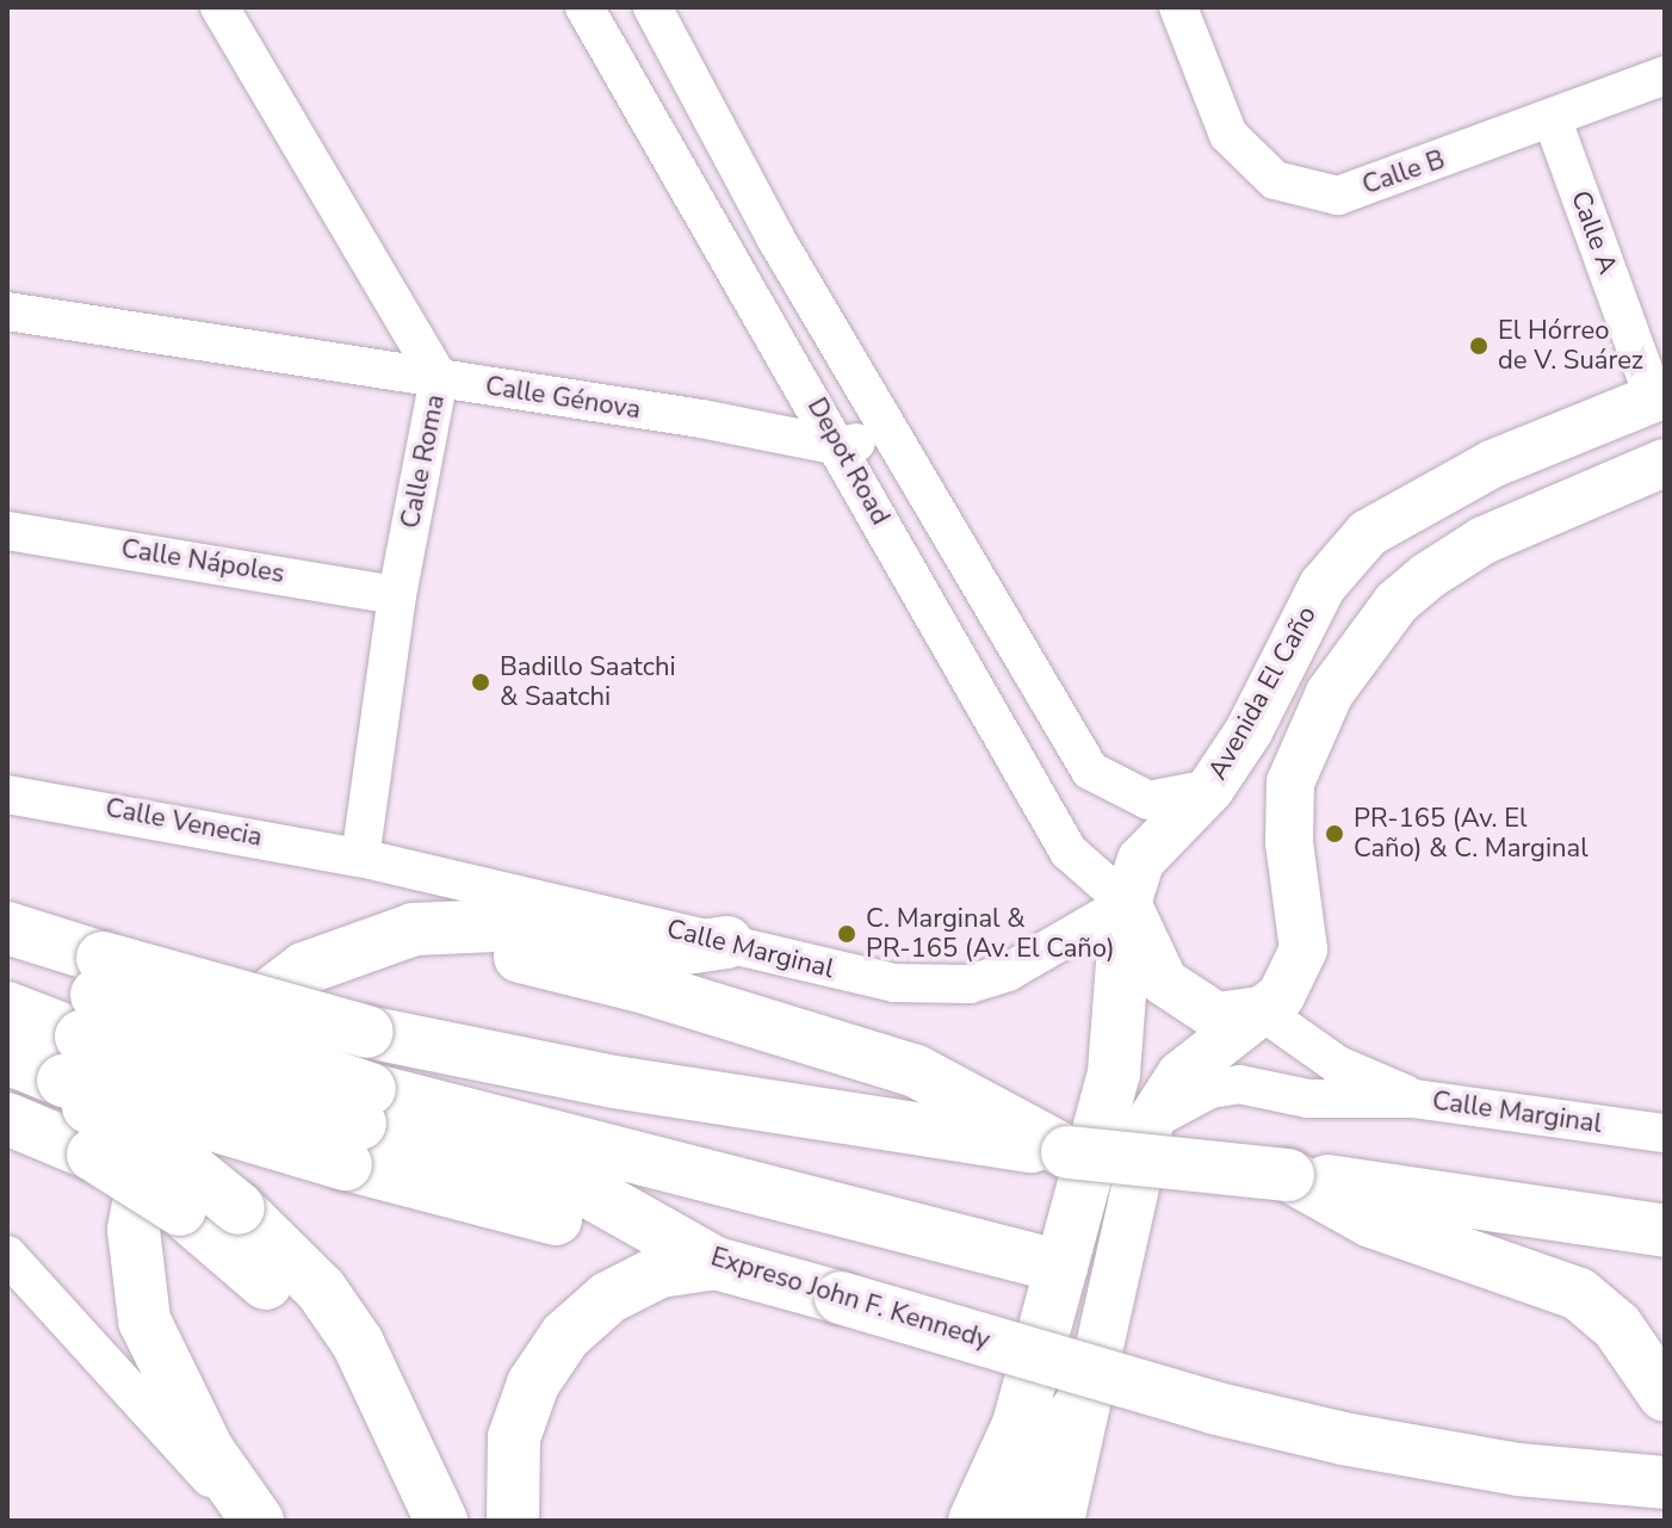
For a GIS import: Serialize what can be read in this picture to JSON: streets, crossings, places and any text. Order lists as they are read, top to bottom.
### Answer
{
  "streets": {
    "highway": ["Expreso John F. Kennedy"],
    "main road": ["Avenida El Caño"],
    "street": [
      "Calle B",
      "Calle A",
      "Calle Génova",
      "Calle Roma",
      "Depot Road",
      "Calle Nápoles",
      "Calle Venecia",
      "Calle Marginal"
    ]
  },
  "crossings": [
    ["Calle B", "Calle A"],
    ["Calle A", "Avenida El Caño"],
    ["Calle Génova", "Calle Roma"],
    ["Calle Génova", "Depot Road"],
    ["Calle Roma", "Calle Nápoles"],
    ["Calle Roma", "Calle Venecia"],
    ["Calle Roma", "Calle Marginal"],
    ["Depot Road", "Avenida El Caño"],
    ["Depot Road", "Calle Marginal"],
    ["Avenida El Caño", "Calle Marginal"],
    ["Calle Venecia", "Calle Marginal"]
  ],
  "places": [
    "El Hórreo de V. Suárez",
    "Badillo Saatchi & Saatchi",
    "PR-165 (Av. El Caño) & C. Marginal",
    "C. Marginal & PR-165 (Av. El Caño)"
  ]
}
